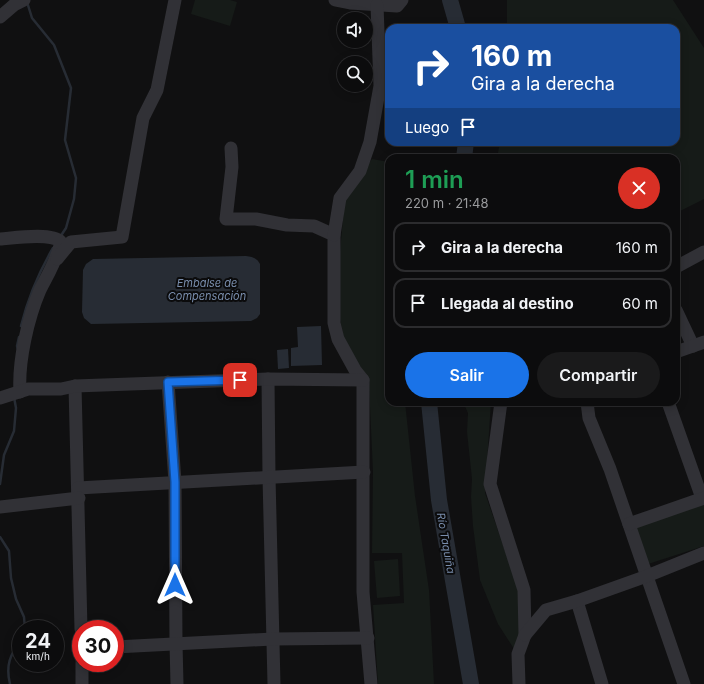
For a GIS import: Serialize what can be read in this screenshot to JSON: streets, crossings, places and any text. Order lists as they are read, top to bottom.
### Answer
{
  "water": ["Embalse de Compensación", "Río Taquiña"],
  "page": {
    "turn": ["160 m", "Gira a la derecha"],
    "then": "Luego",
    "heading": ["1 min", "220 m · 21:48"],
    "list": [
      {
        "name": "Gira a la derecha",
        "value": "160 m"
      },
      {
        "name": "Llegada al destino",
        "value": "60 m"
      }
    ],
    "buttons": ["Salir", "Compartir"],
    "speed": "24 km/h",
    "limit": "30"
  }
}
